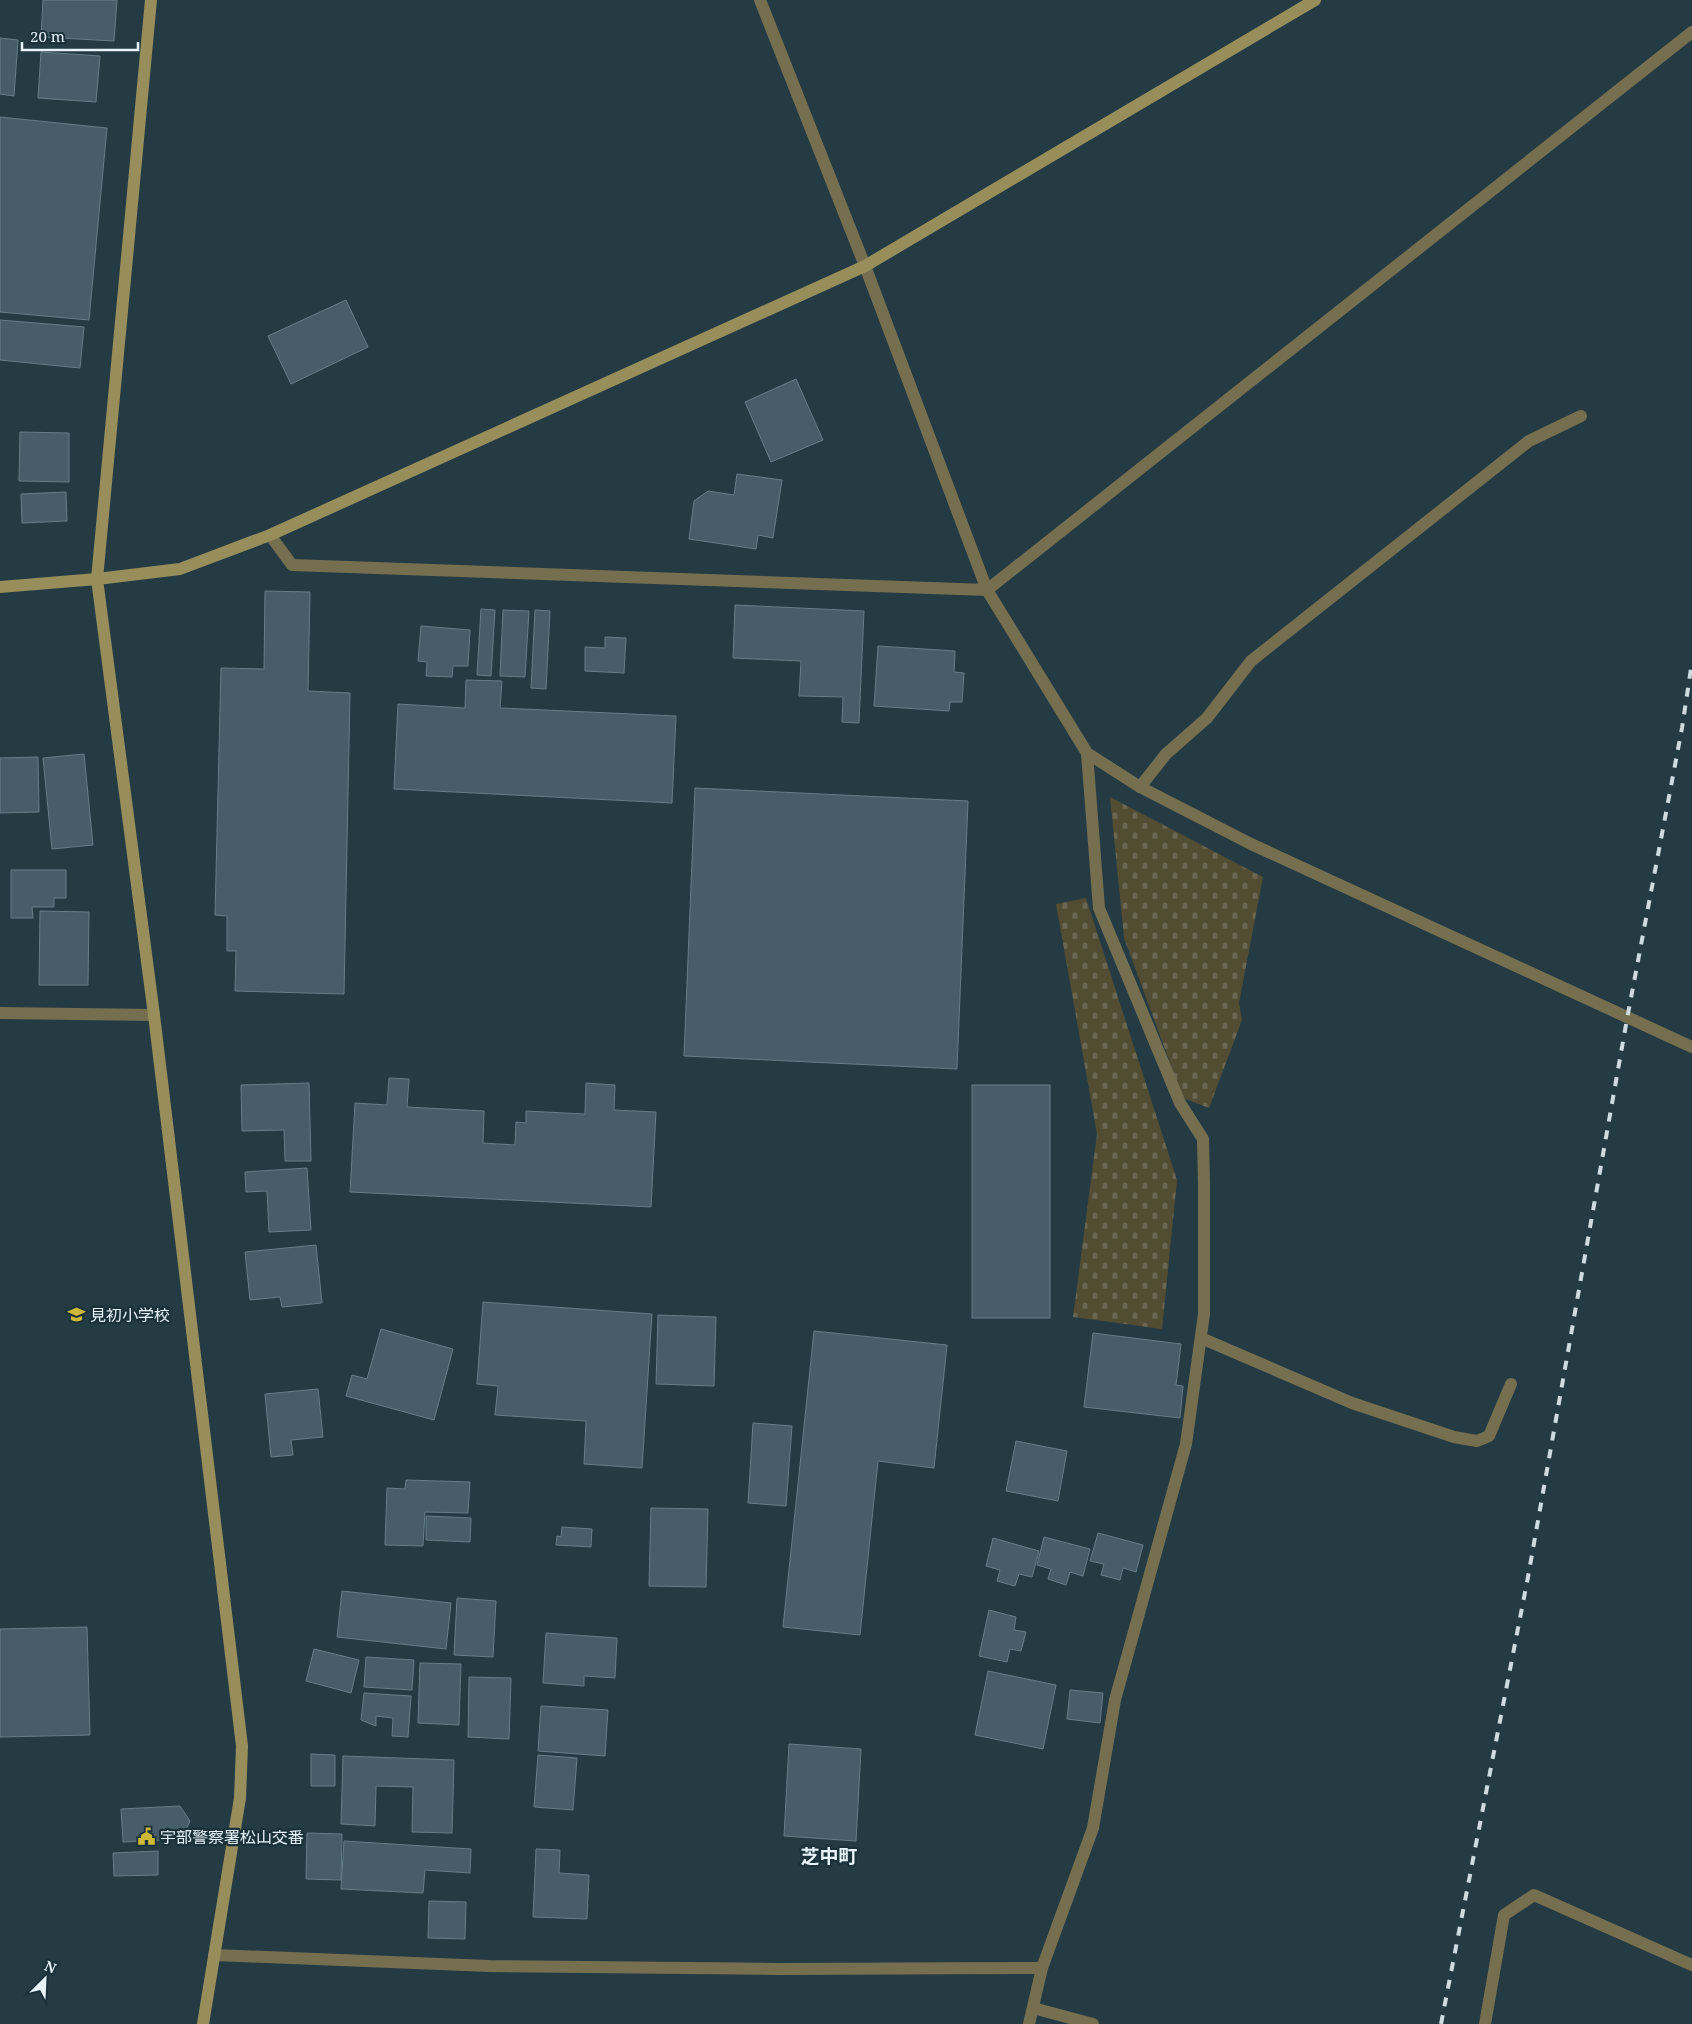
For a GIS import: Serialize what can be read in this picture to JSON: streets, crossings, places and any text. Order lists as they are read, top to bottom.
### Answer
{
  "districts": ["芝中町"],
  "places": {
    "school or university": ["見初小学校"],
    "public building": ["宇部警察署松山交番"]
  },
  "scale_bar": "20 m",
  "north": "top right"
}
